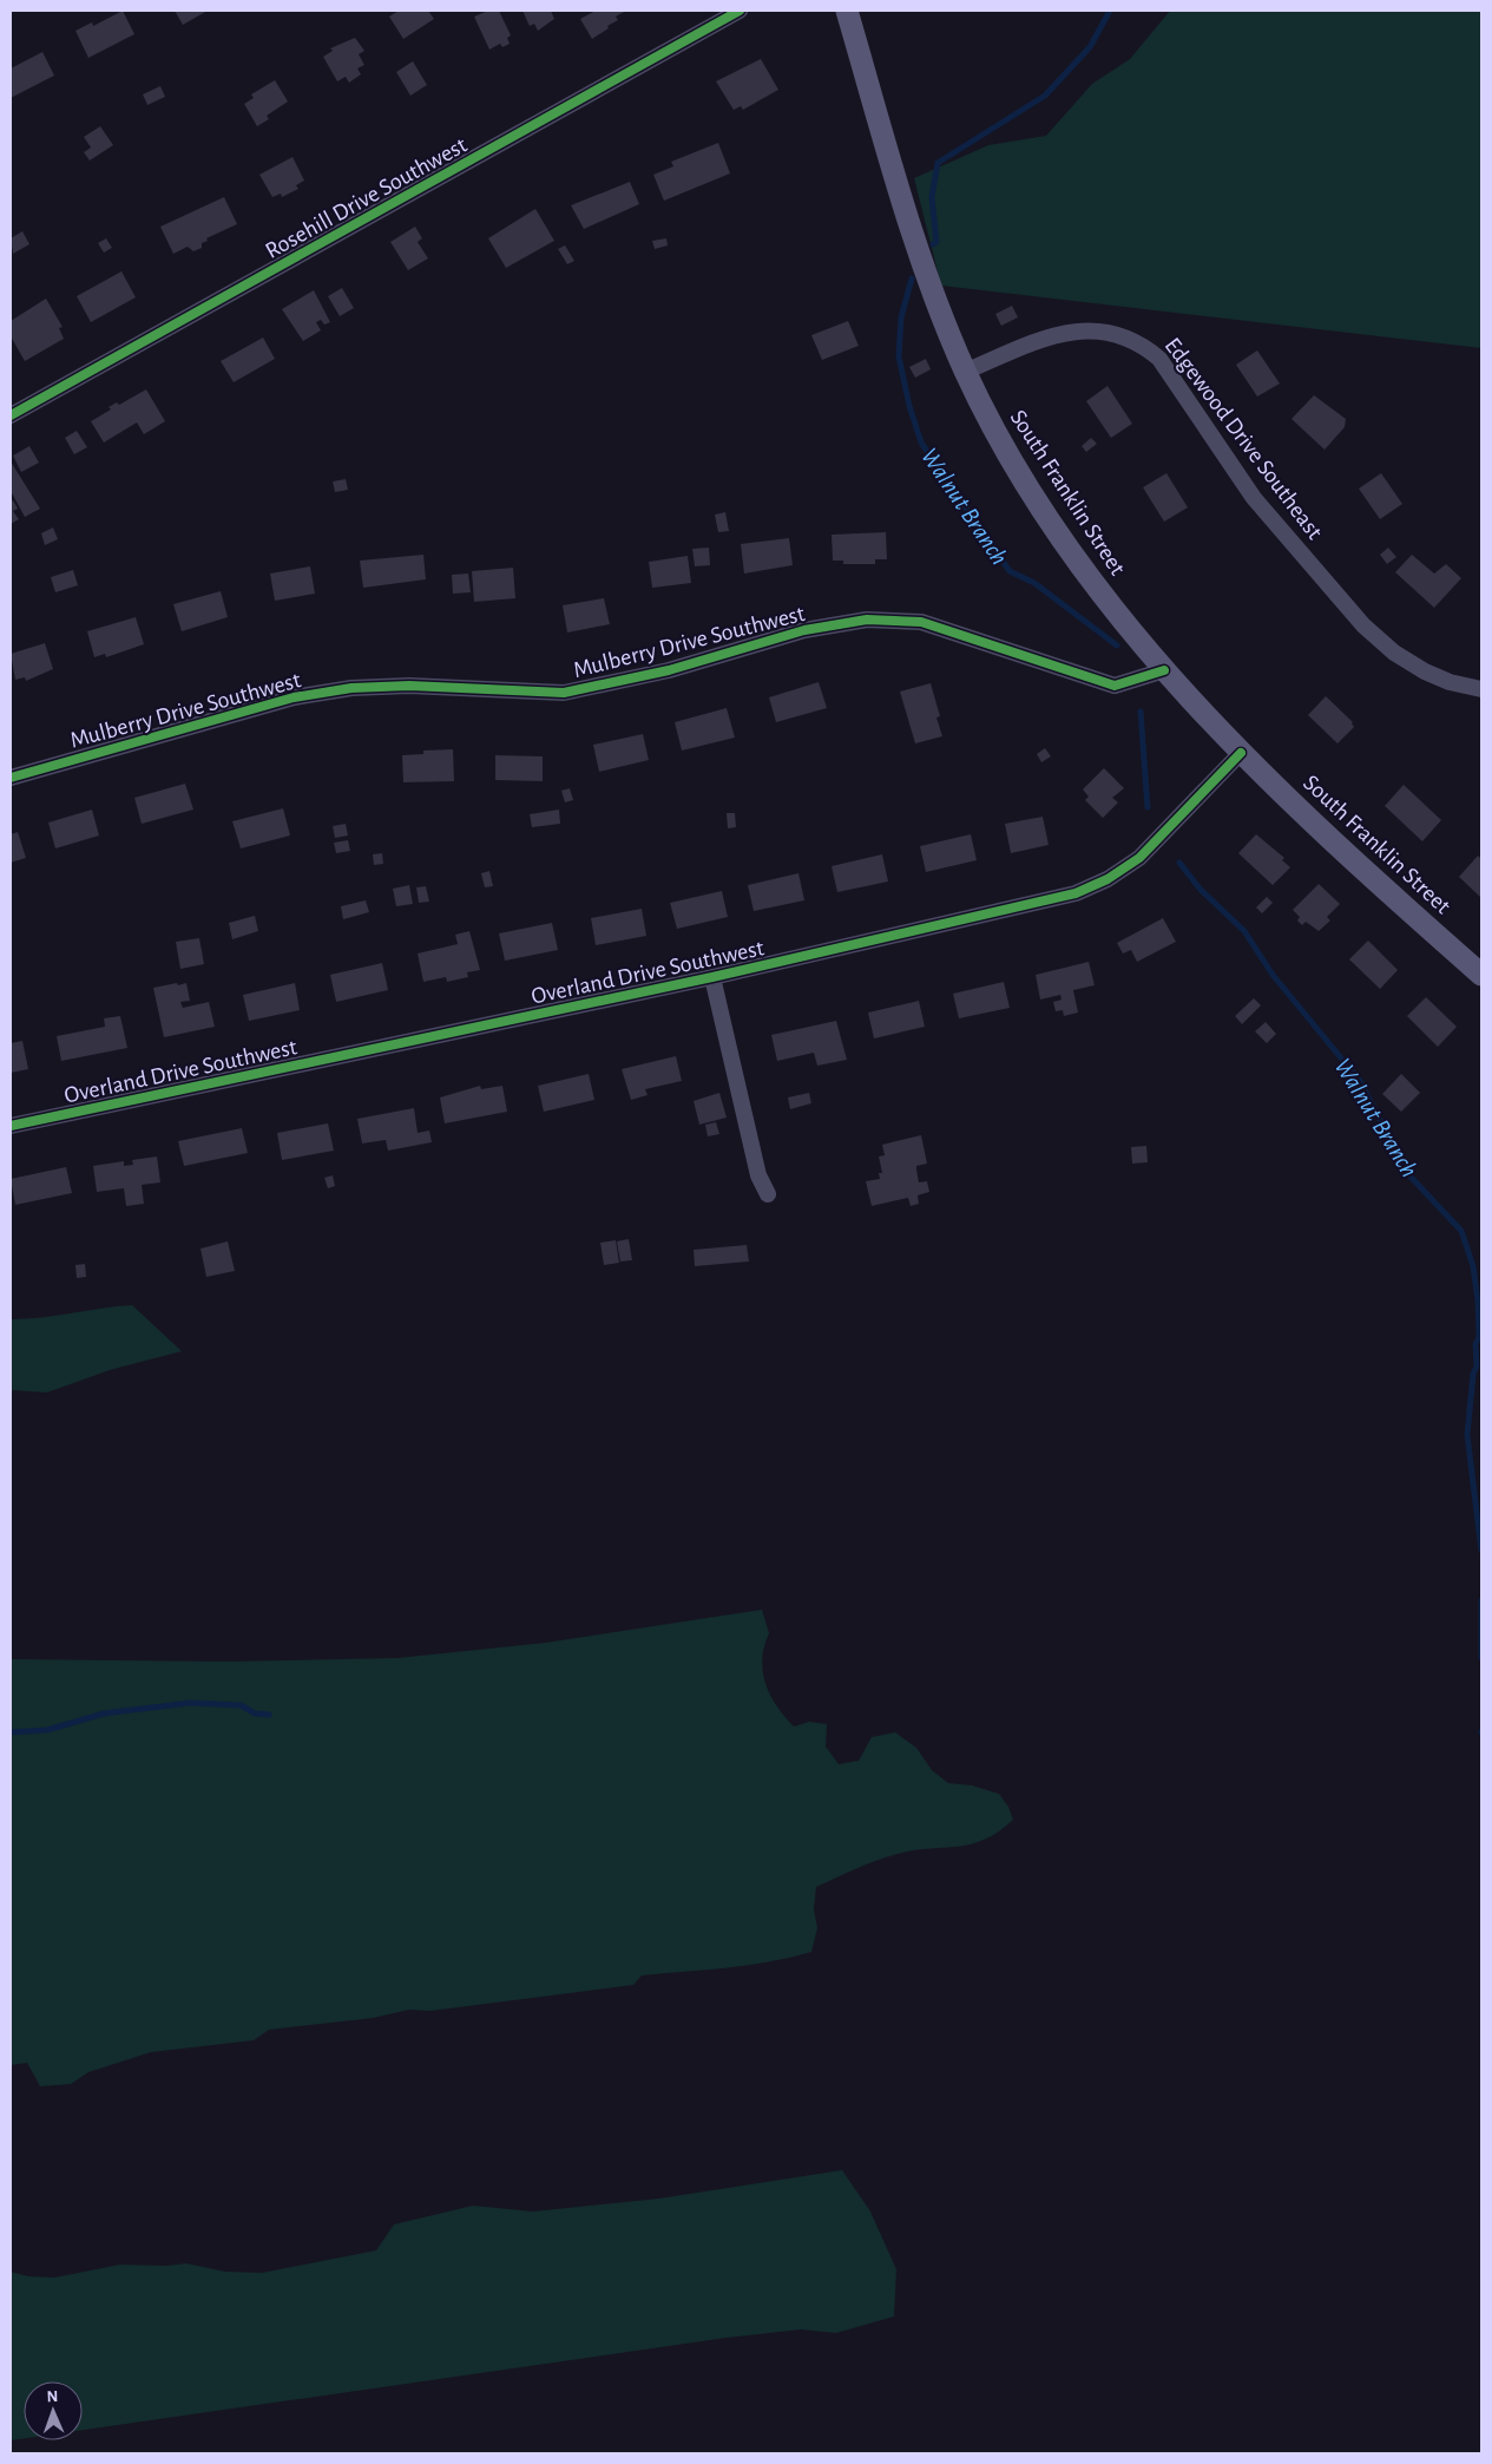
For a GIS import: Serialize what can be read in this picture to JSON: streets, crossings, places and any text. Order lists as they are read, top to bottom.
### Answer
{
  "streets": {
    "main road": ["South Franklin Street"],
    "street": [
      "Rosehill Drive Southwest",
      "Edgewood Drive Southeast",
      "Mulberry Drive Southwest",
      "Overland Drive Southwest"
    ]
  },
  "crossings": [
    ["Edgewood Drive Southeast", "South Franklin Street"],
    ["South Franklin Street", "Mulberry Drive Southwest"],
    ["South Franklin Street", "Overland Drive Southwest"]
  ],
  "water": ["Walnut Branch"],
  "north": "top"
}
